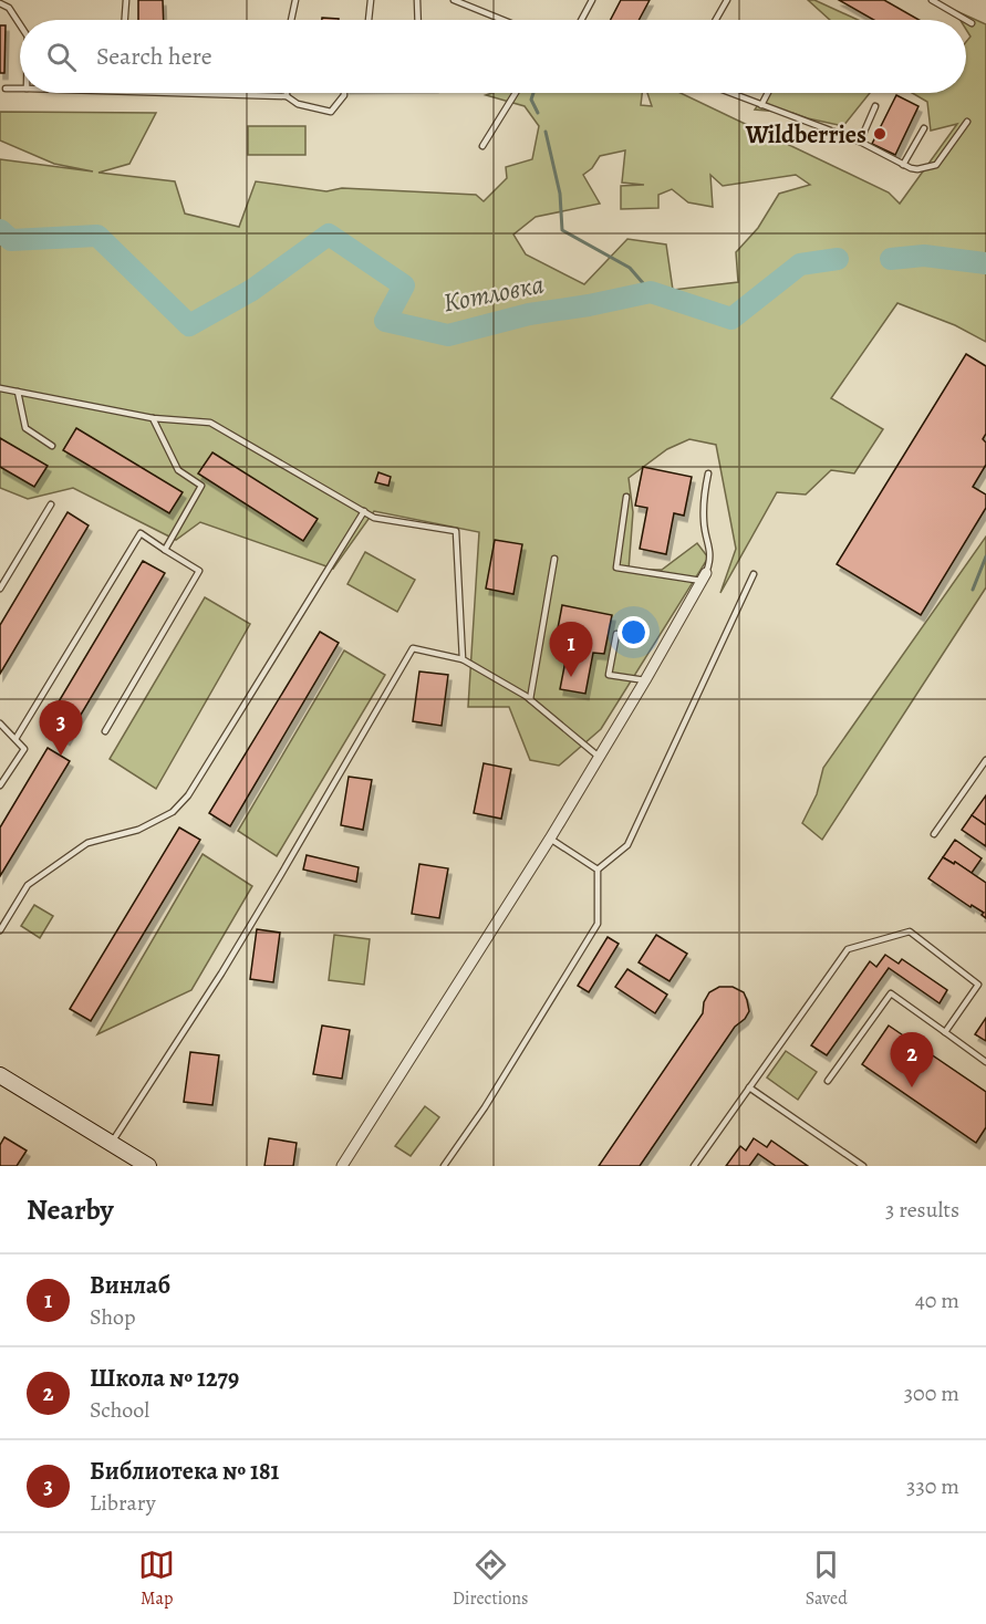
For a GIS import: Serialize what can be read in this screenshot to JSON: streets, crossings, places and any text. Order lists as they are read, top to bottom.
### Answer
{
  "water": ["Котловка"],
  "places": ["Wildberries"],
  "page": {
    "search": "Search here",
    "pins": ["1", "3", "2"],
    "heading": ["Nearby", "3 results"],
    "list": [
      {
        "mark": "1",
        "name": "Винлаб",
        "note": "Shop",
        "value": "40 m"
      },
      {
        "mark": "2",
        "name": "Школа № 1279",
        "note": "School",
        "value": "300 m"
      },
      {
        "mark": "3",
        "name": "Библиотека № 181",
        "note": "Library",
        "value": "330 m"
      }
    ],
    "nav": ["Map", "Directions", "Saved"]
  }
}
